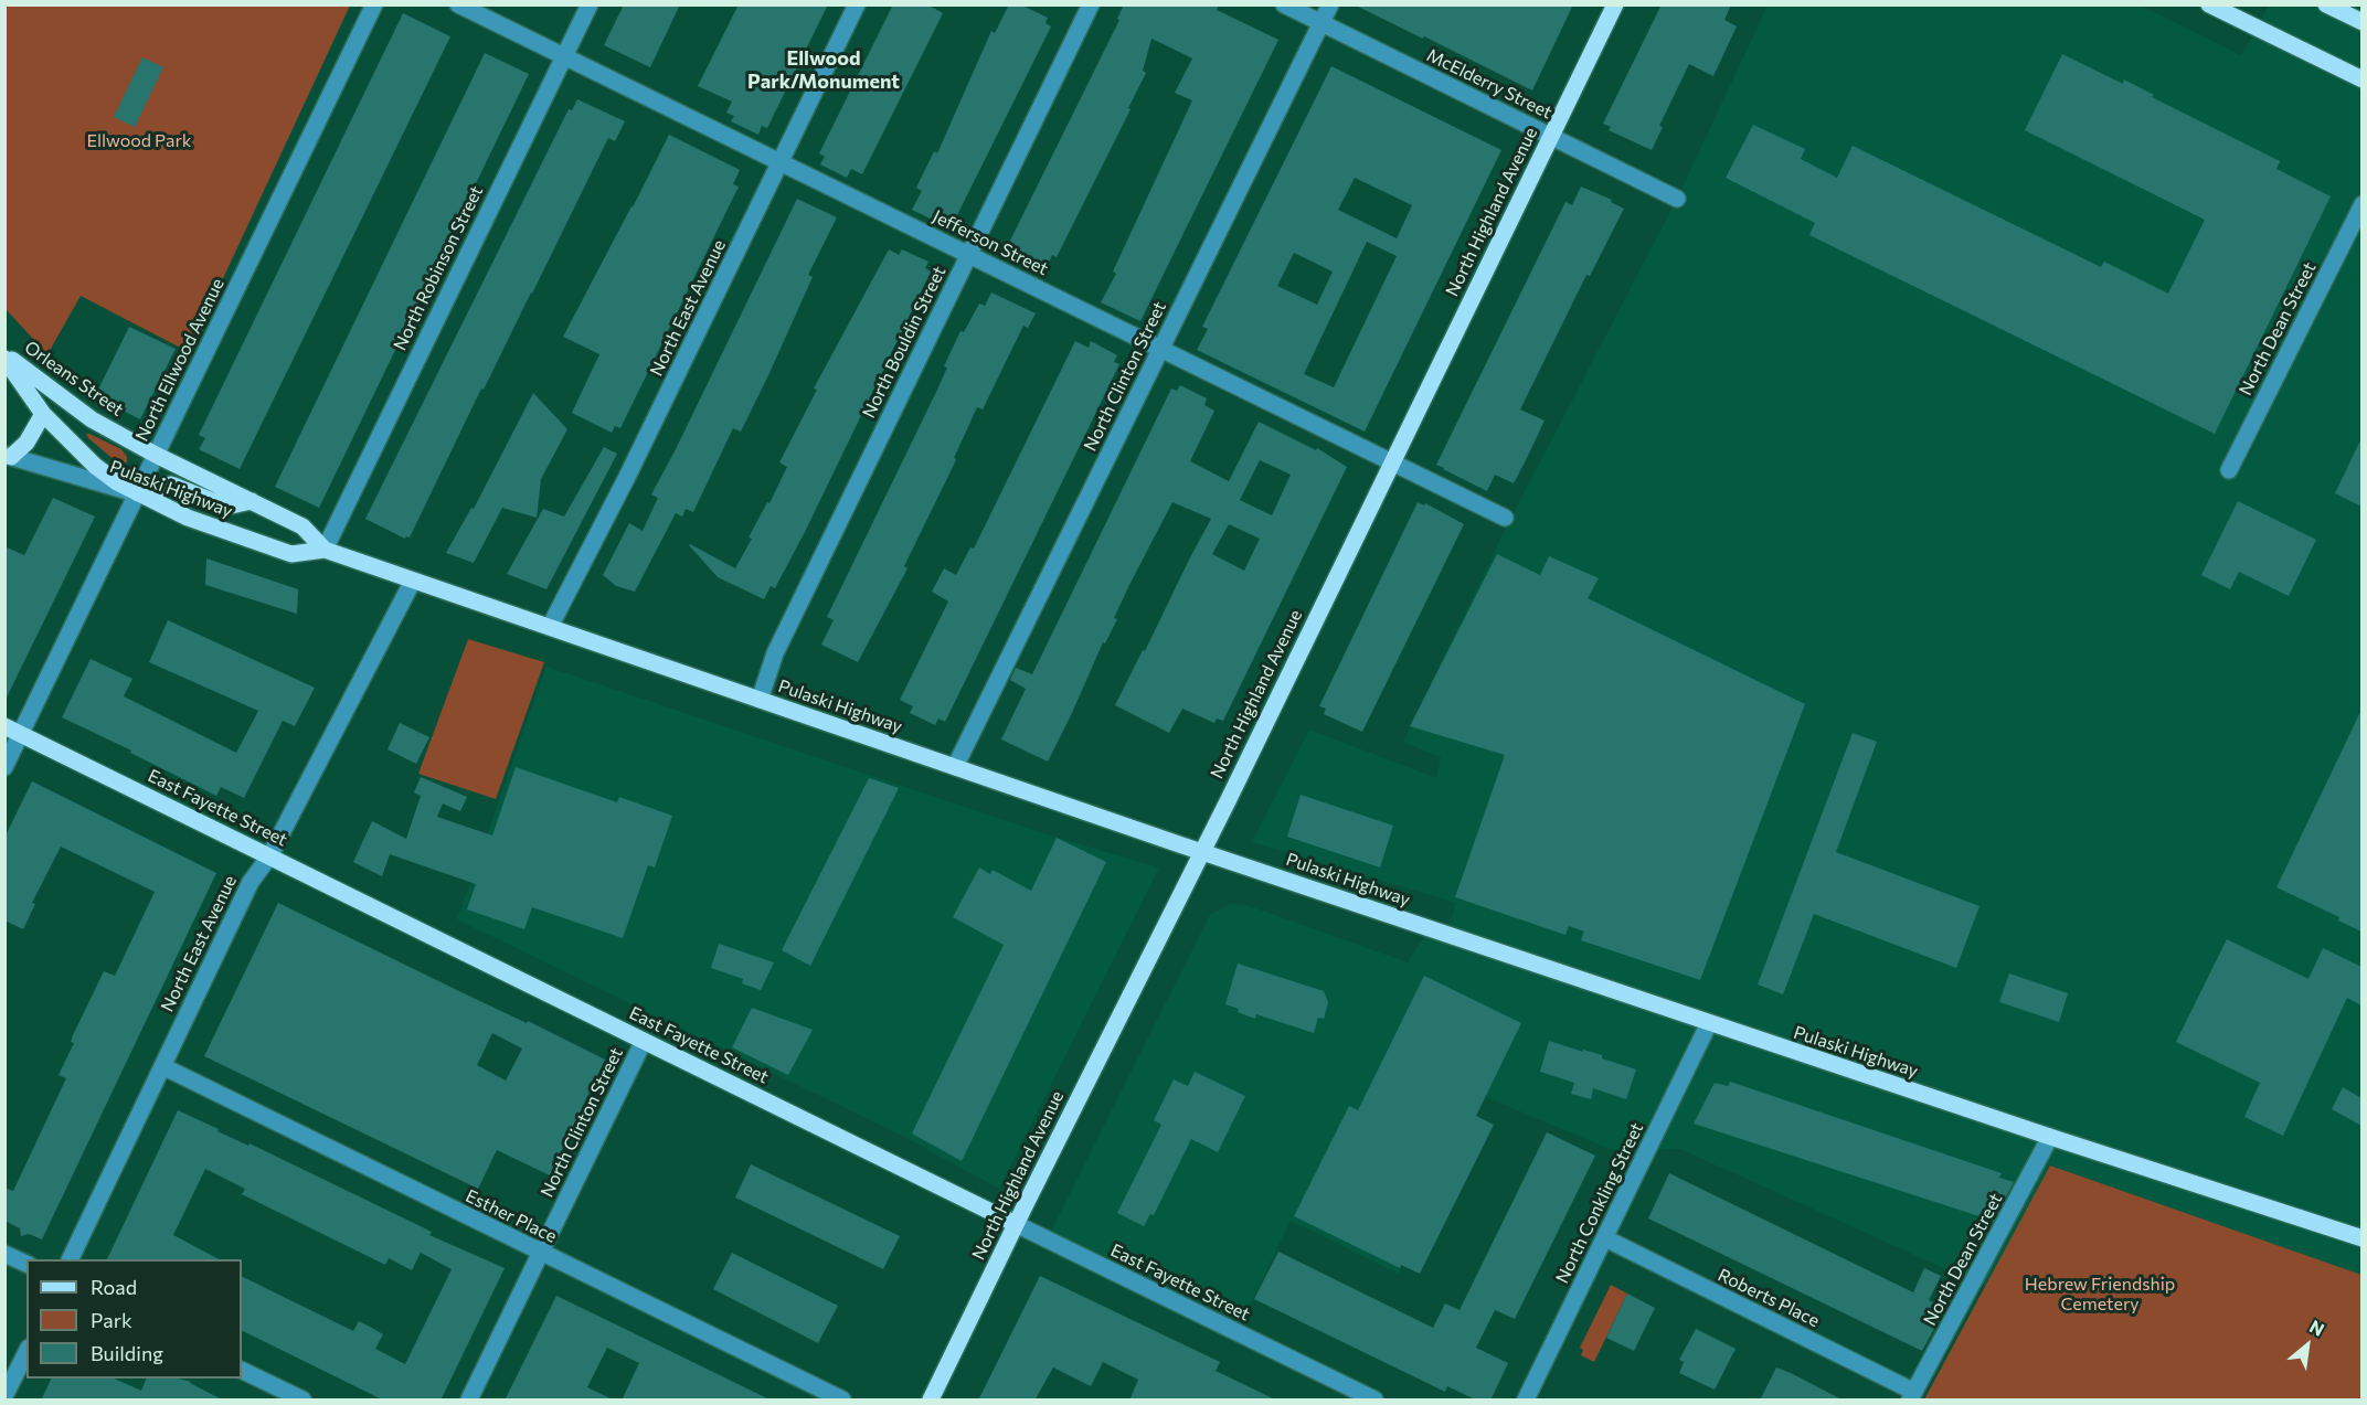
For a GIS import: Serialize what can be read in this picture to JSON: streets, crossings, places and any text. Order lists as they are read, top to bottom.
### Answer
{
  "streets": {
    "main road": [
      "North Highland Avenue",
      "Orleans Street",
      "Pulaski Highway",
      "East Fayette Street"
    ],
    "street": [
      "McElderry Street",
      "Jefferson Street",
      "North Robinson Street",
      "North East Avenue",
      "North Dean Street",
      "North Bouldin Street",
      "North Ellwood Avenue",
      "North Clinton Street",
      "North Conkling Street",
      "Esther Place",
      "Roberts Place"
    ]
  },
  "crossings": [
    ["McElderry Street", "North Highland Avenue"],
    ["McElderry Street", "North Clinton Street"],
    ["North Highland Avenue", "Jefferson Street"],
    ["North Highland Avenue", "Pulaski Highway"],
    ["North Highland Avenue", "East Fayette Street"],
    ["Jefferson Street", "North Robinson Street"],
    ["Jefferson Street", "North East Avenue"],
    ["Jefferson Street", "North Bouldin Street"],
    ["Jefferson Street", "North Clinton Street"],
    ["North Robinson Street", "Pulaski Highway"],
    ["North East Avenue", "Pulaski Highway"],
    ["North East Avenue", "East Fayette Street"],
    ["North East Avenue", "Esther Place"],
    ["North Dean Street", "Pulaski Highway"],
    ["North Dean Street", "Roberts Place"],
    ["North Bouldin Street", "Pulaski Highway"],
    ["North Ellwood Avenue", "Orleans Street"],
    ["North Ellwood Avenue", "Pulaski Highway"],
    ["North Ellwood Avenue", "East Fayette Street"],
    ["North Clinton Street", "Pulaski Highway"],
    ["North Clinton Street", "East Fayette Street"],
    ["North Clinton Street", "Esther Place"],
    ["Orleans Street", "Pulaski Highway"],
    ["Pulaski Highway", "North Conkling Street"],
    ["North Conkling Street", "Roberts Place"]
  ],
  "districts": ["Ellwood Park/Monument"],
  "parks": ["Ellwood Park", "Hebrew Friendship Cemetery"],
  "legend": ["Road", "Park", "Building"],
  "north": "top right"
}
